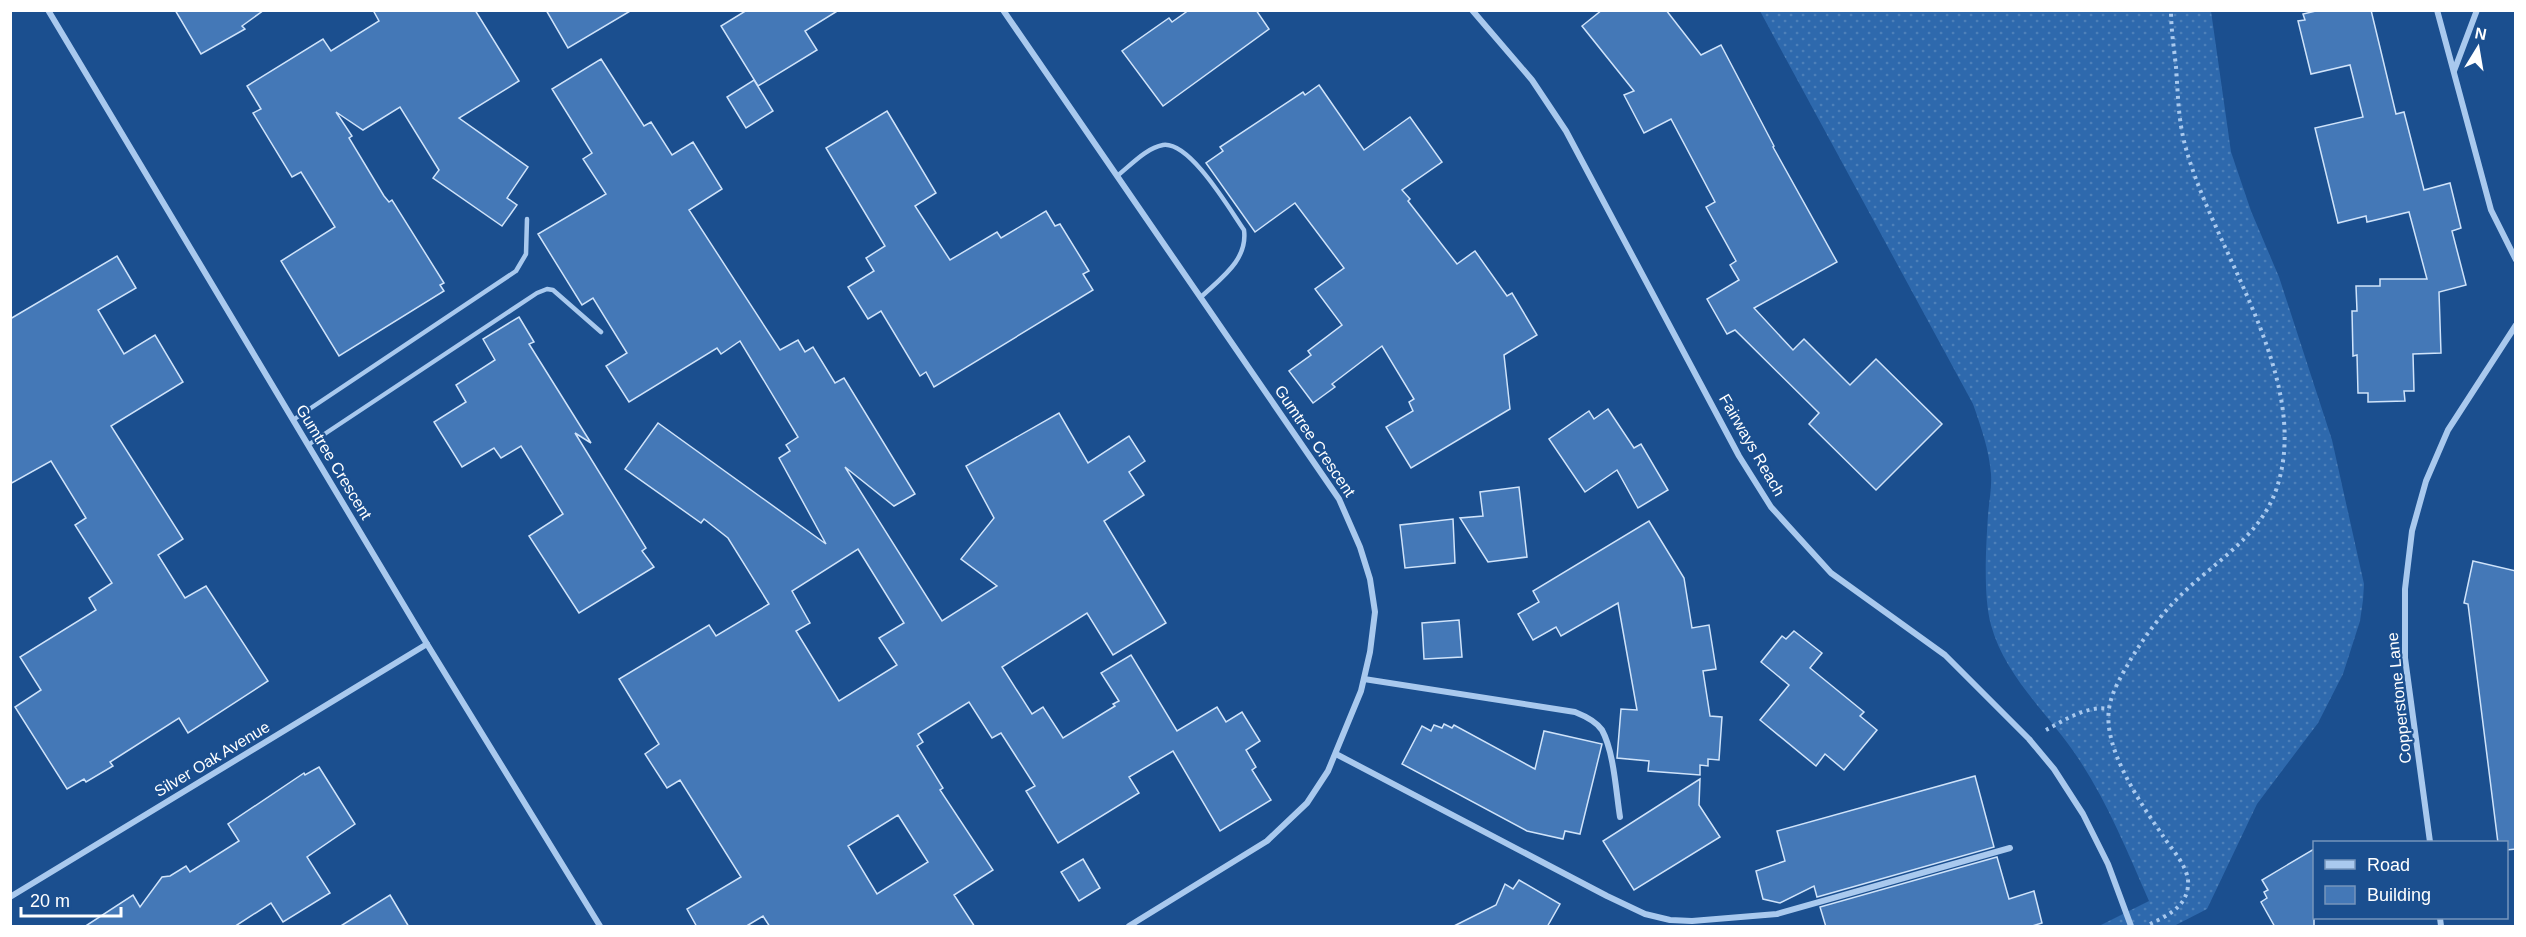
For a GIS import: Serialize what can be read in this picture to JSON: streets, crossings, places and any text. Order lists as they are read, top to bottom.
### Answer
{
  "streets": {
    "street": [
      "Gumtree Crescent",
      "Fairways Reach",
      "Copperstone Lane",
      "Silver Oak Avenue"
    ]
  },
  "crossings": [
    ["Gumtree Crescent", "Silver Oak Avenue"]
  ],
  "legend": ["Road", "Building"],
  "scale_bar": "20 m",
  "north": "top"
}
